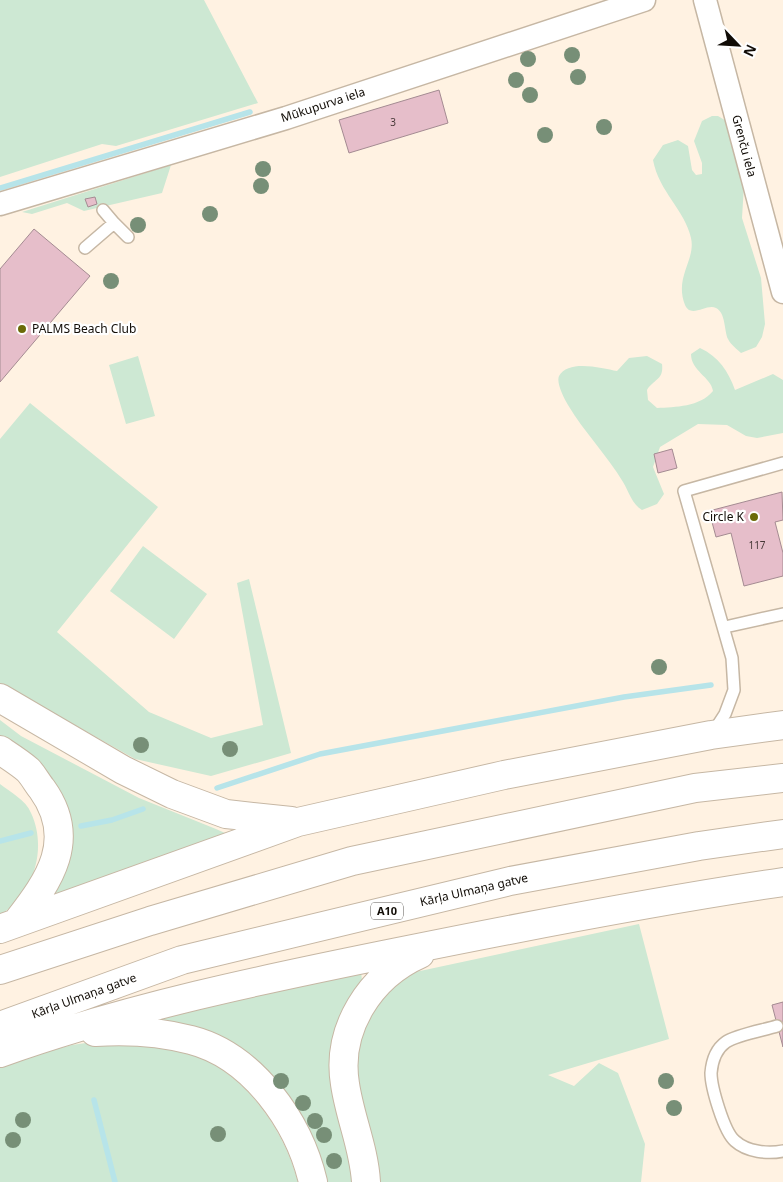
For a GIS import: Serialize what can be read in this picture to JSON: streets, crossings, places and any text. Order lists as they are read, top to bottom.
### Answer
{
  "streets": {
    "highway": ["Kārļa Ulmaņa gatve", "A10"],
    "street": ["Mūkupurva iela", "Grenču iela"]
  },
  "places": ["PALMS Beach Club", "Circle K"],
  "house_numbers": ["3", "117"],
  "north": "bottom right"
}
